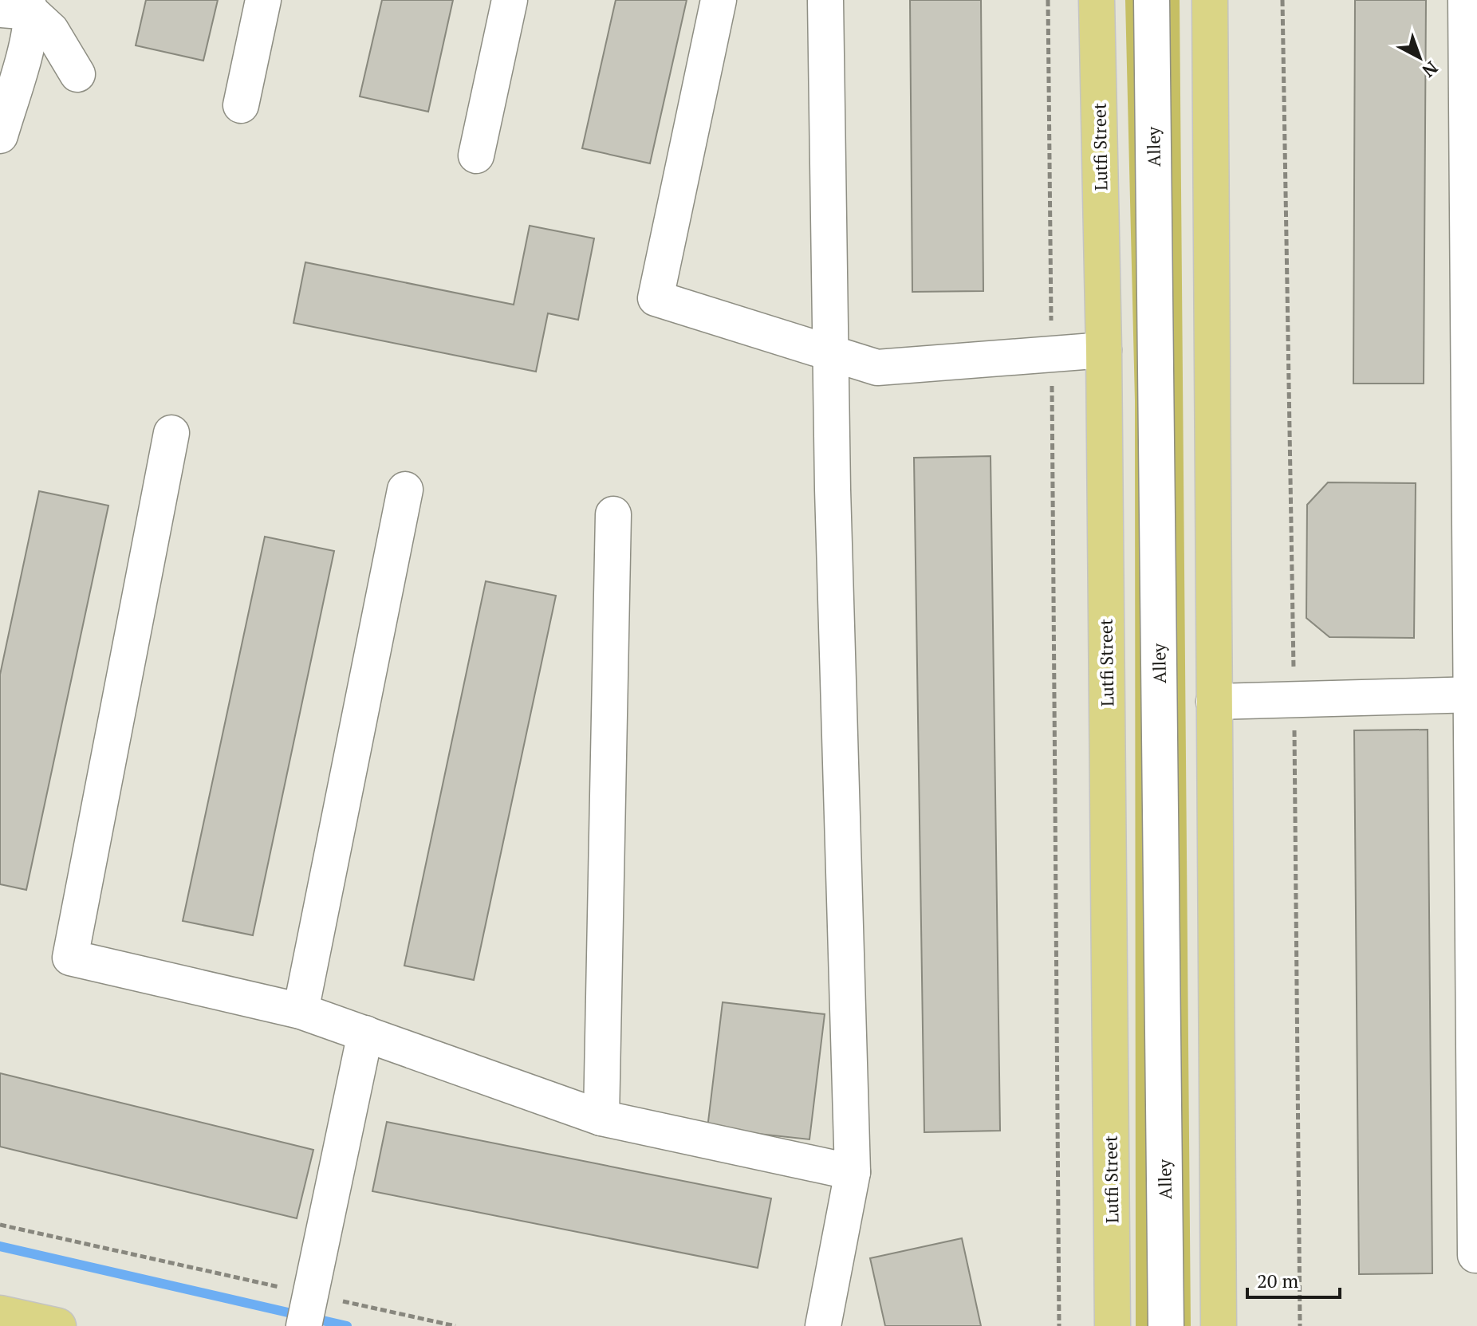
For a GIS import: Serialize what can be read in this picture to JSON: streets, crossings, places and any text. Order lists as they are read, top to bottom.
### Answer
{
  "streets": {
    "main road": ["Lutfi Street"],
    "street": ["Alley"]
  },
  "scale_bar": "20 m",
  "north": "bottom right"
}
